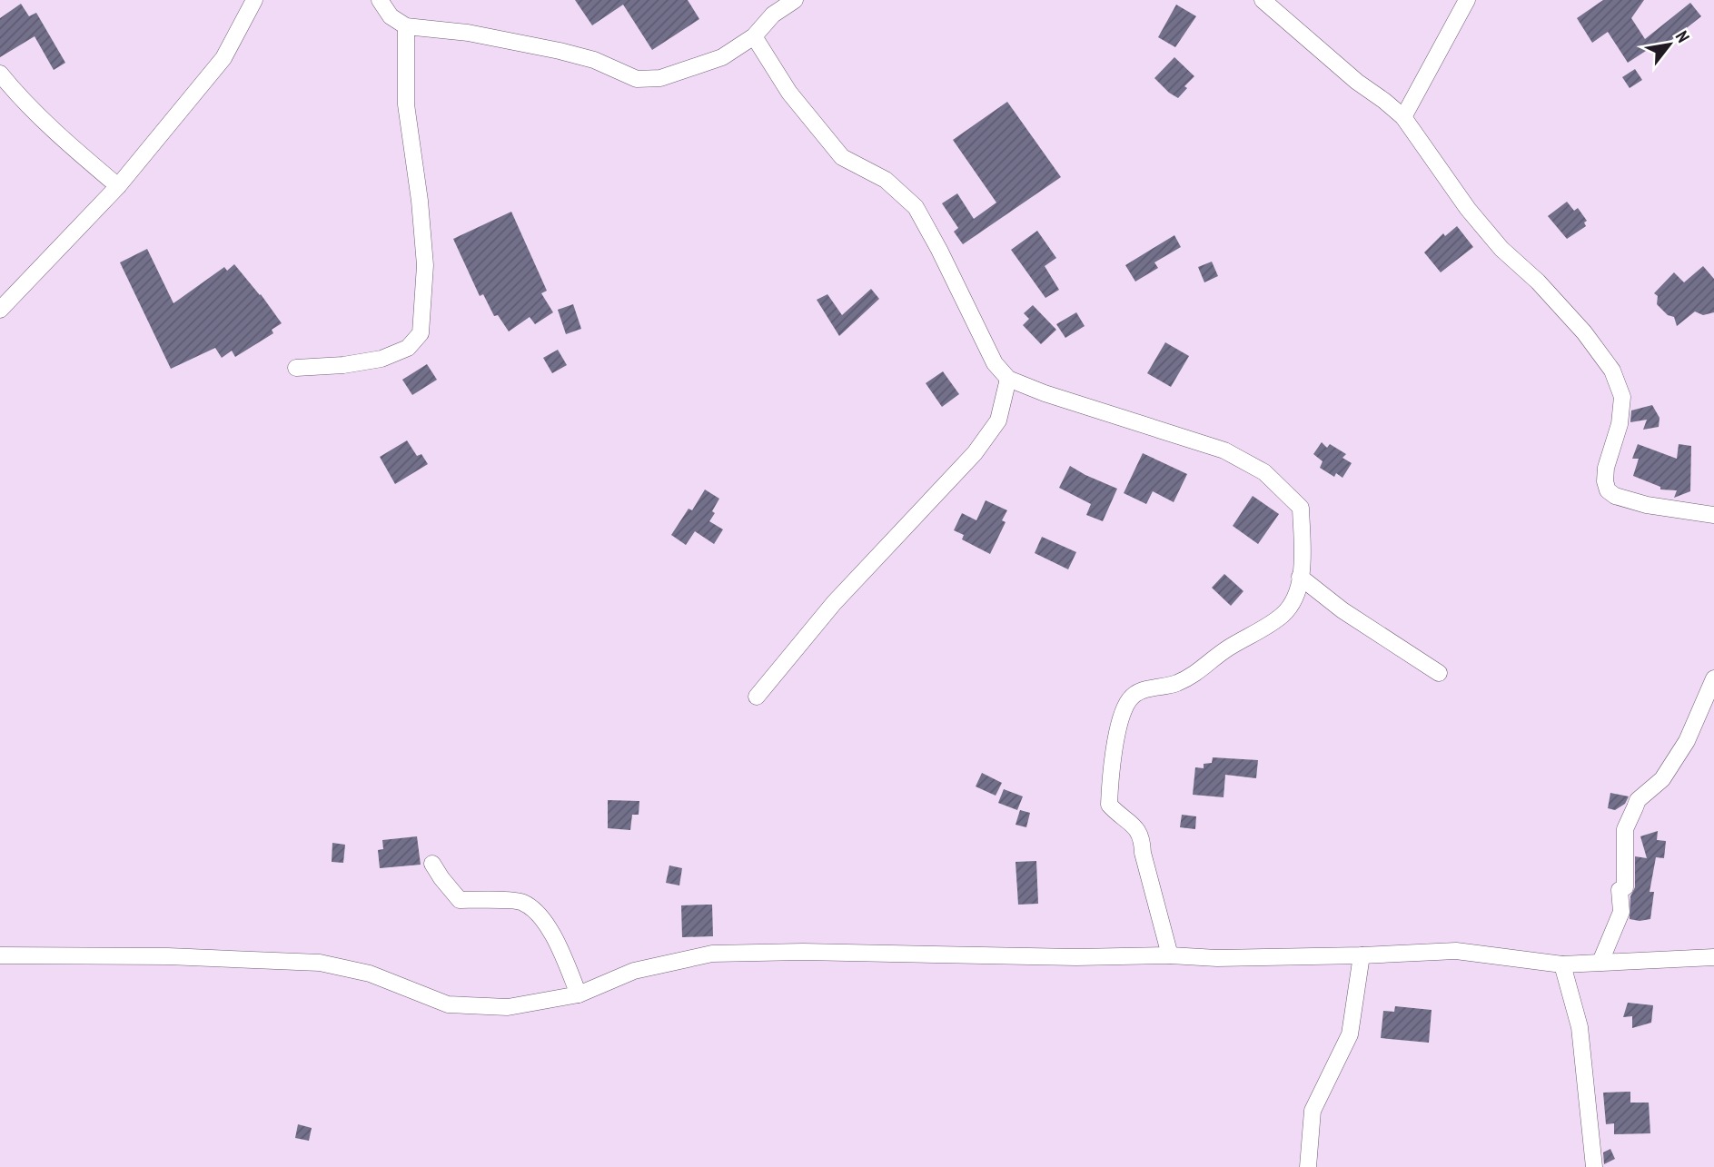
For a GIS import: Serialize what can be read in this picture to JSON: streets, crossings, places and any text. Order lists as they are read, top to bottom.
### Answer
{
  "north": "top right"
}
